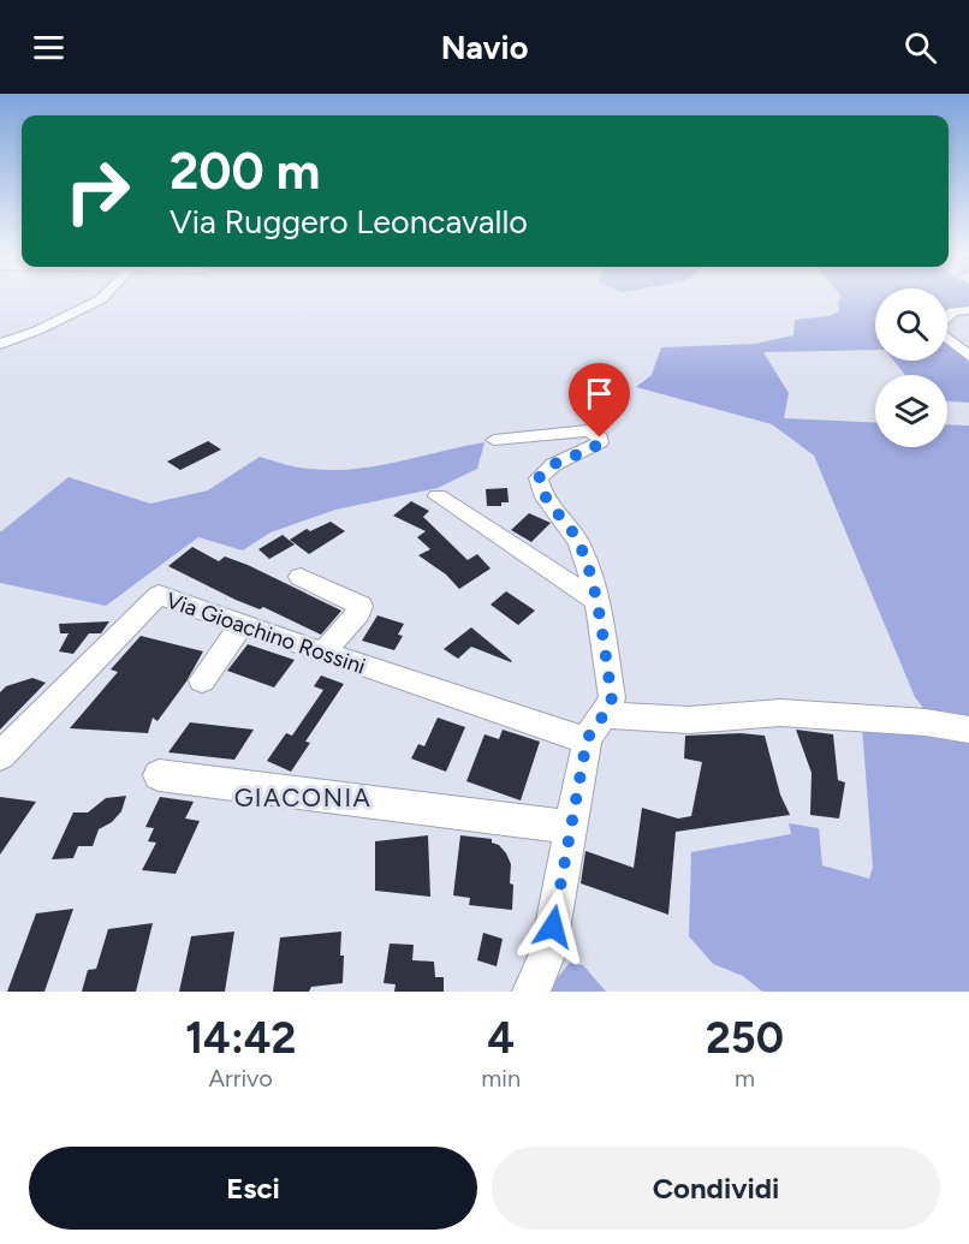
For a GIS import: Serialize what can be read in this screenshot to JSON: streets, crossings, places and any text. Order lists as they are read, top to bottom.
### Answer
{
  "streets": {
    "street": ["Via Gioachino Rossini"]
  },
  "districts": ["GIACONIA"],
  "page": {
    "header": "Navio",
    "turn": ["200 m", "Via Ruggero Leoncavallo"],
    "eta": [
      "14:42",
      "Arrivo",
      "4",
      "min",
      "250",
      "m"
    ],
    "buttons": ["Esci", "Condividi"]
  }
}
